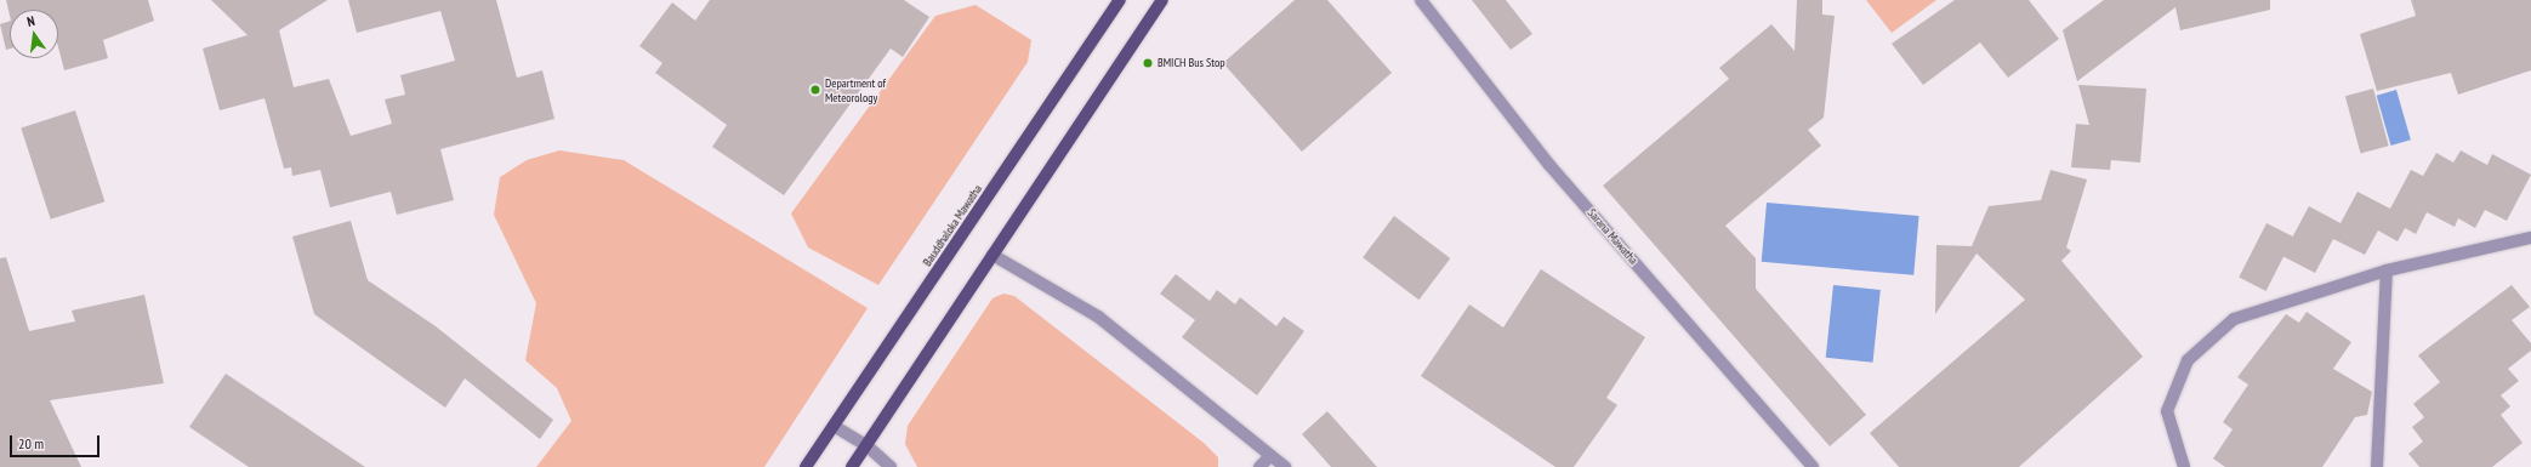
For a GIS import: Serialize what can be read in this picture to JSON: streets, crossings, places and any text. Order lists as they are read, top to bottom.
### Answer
{
  "streets": {
    "main road": ["Bauddhaloka Mawatha"],
    "street": ["Sarana Mawatha"]
  },
  "places": ["BMICH Bus Stop", "Department of Meteorology"],
  "scale_bar": "20 m",
  "north": "top"
}
